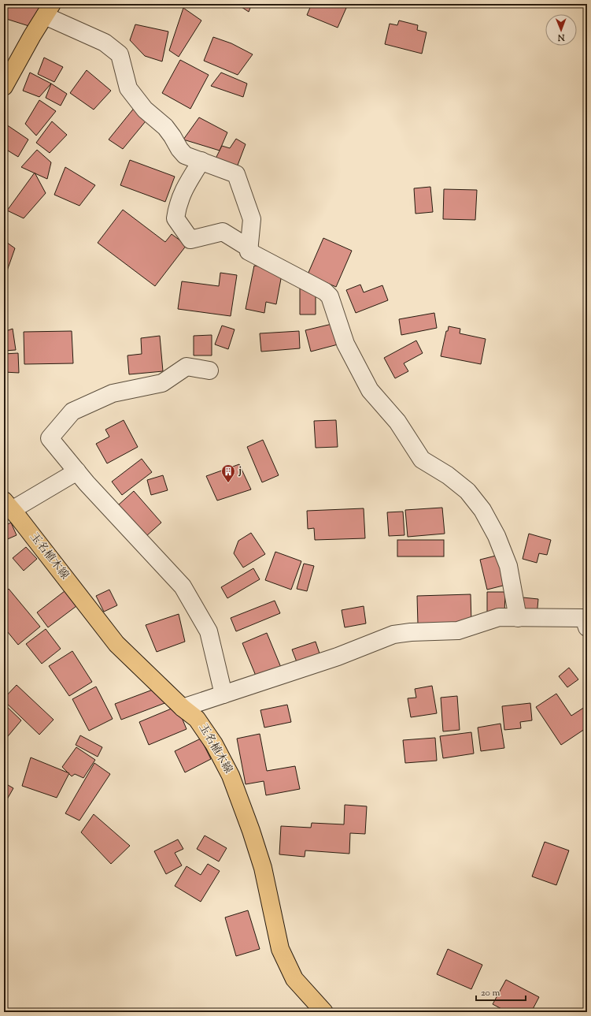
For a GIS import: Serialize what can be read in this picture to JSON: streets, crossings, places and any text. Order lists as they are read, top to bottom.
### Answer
{
  "streets": {
    "main road": ["玉名植木線"]
  },
  "places": {
    "building": ["j"]
  },
  "scale_bar": "20 m",
  "north": "bottom"
}
